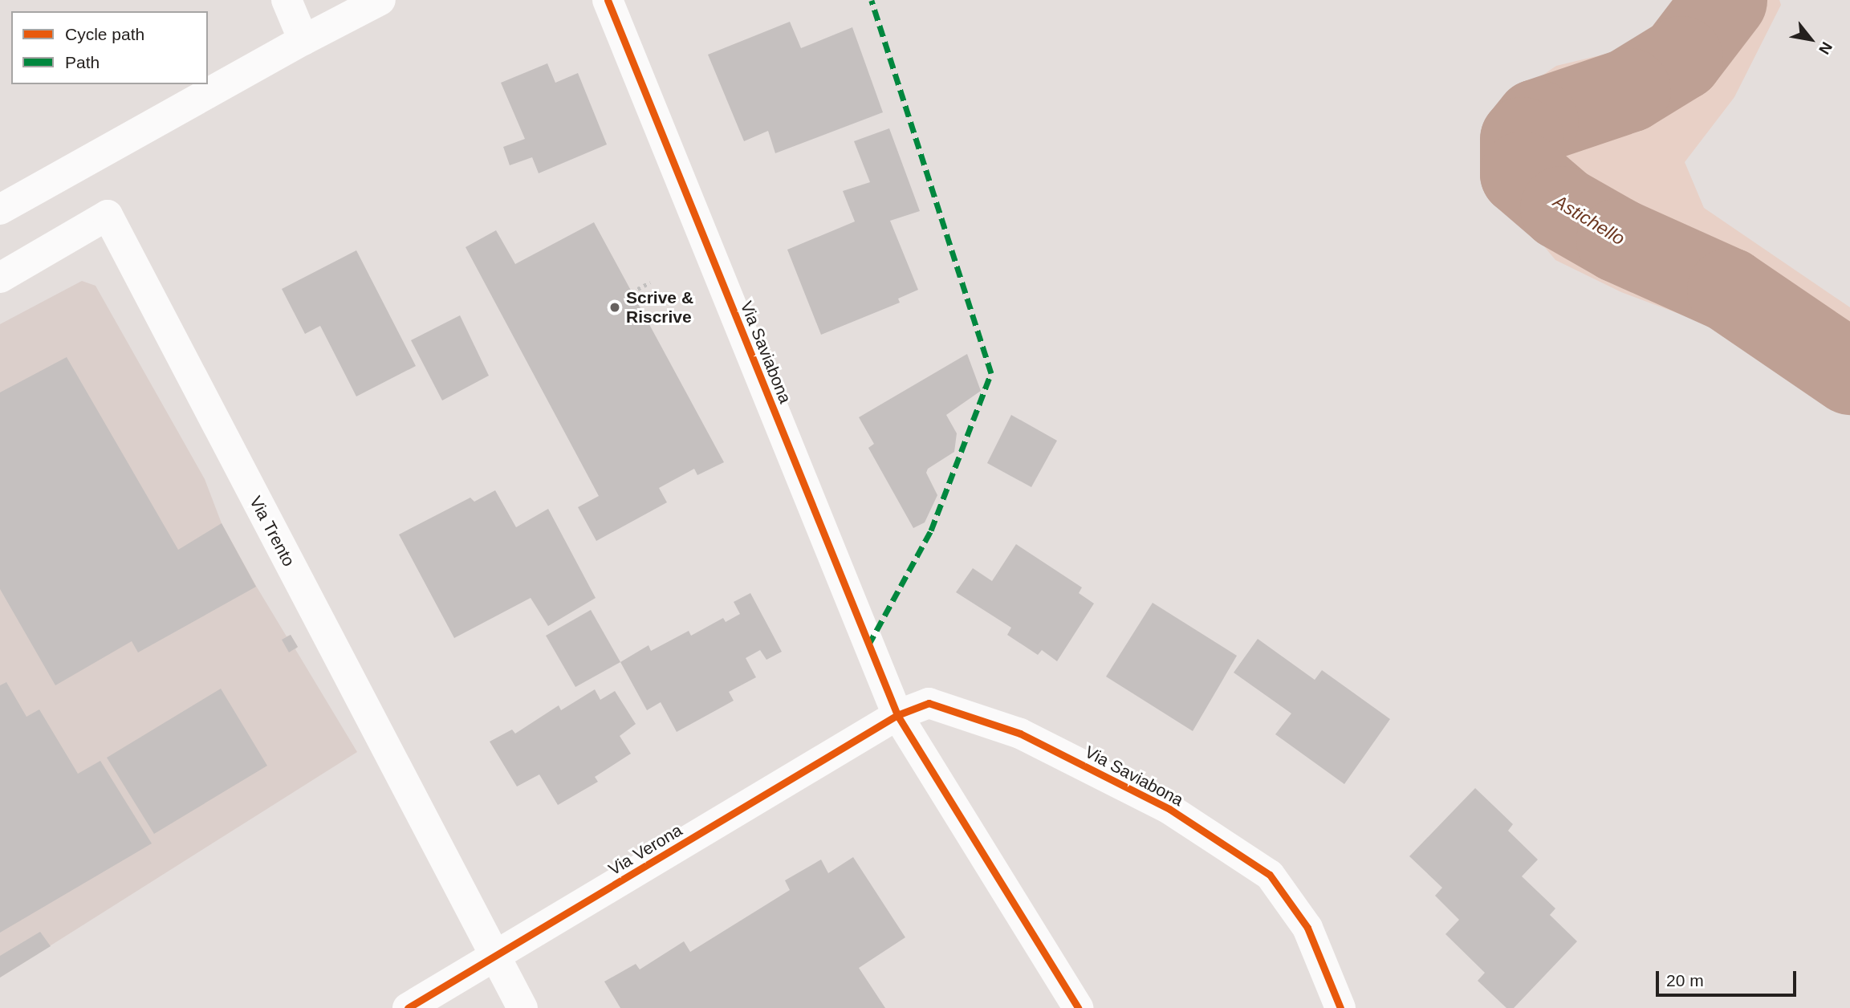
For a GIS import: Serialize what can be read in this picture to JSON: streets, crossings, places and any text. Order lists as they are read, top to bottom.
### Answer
{
  "streets": {
    "street": ["Via Saviabona", "Via Trento", "Via Verona"]
  },
  "crossings": [
    ["Via Saviabona", "Via Verona"],
    ["Via Trento", "Via Verona"]
  ],
  "water": ["Astichello"],
  "places": ["Scrive & Riscrive"],
  "legend": ["Cycle path", "Path"],
  "scale_bar": "20 m",
  "north": "bottom right"
}
